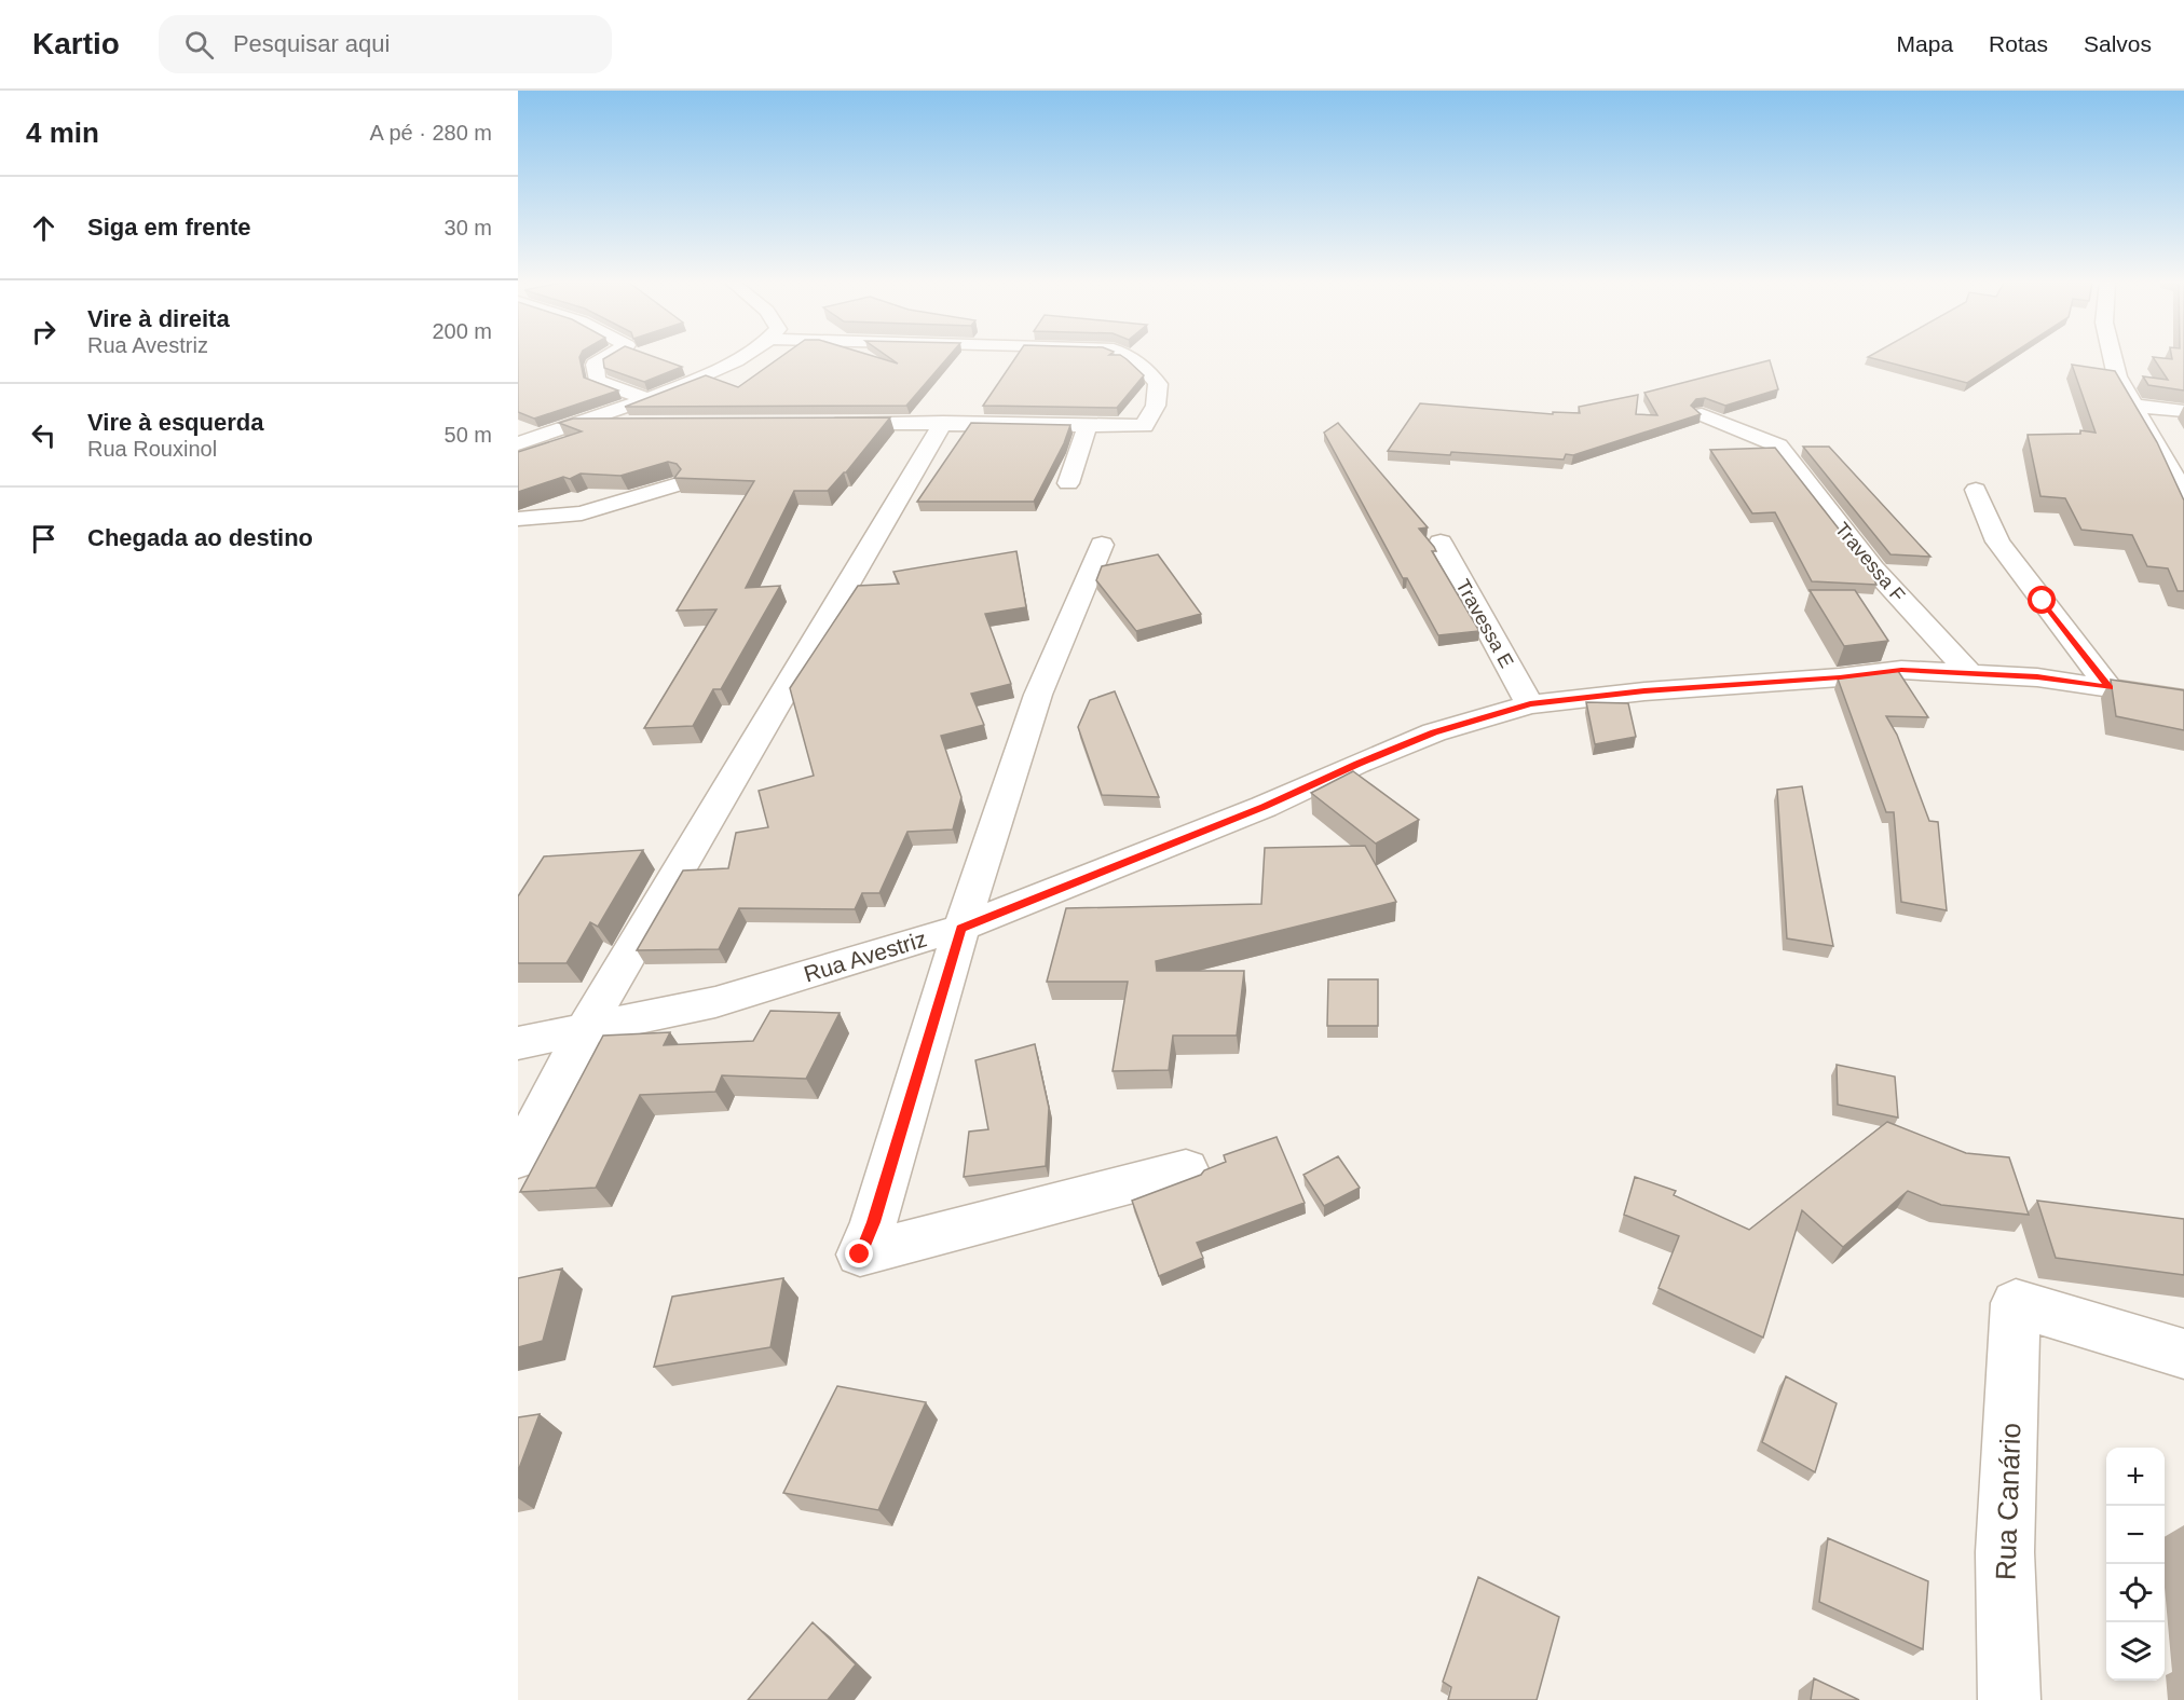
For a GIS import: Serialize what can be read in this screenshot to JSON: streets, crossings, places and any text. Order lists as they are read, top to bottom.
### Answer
{
  "streets": {
    "street": [
      "Travessa F",
      "Travessa E",
      "Rua Avestriz",
      "Rua Canário"
    ]
  },
  "crossings": [
    ["Travessa F", "Rua Avestriz"],
    ["Travessa E", "Rua Avestriz"]
  ],
  "page": {
    "header": "Kartio",
    "search": "Pesquisar aqui",
    "nav": ["Mapa", "Rotas", "Salvos"],
    "heading": ["4 min", "A pé · 280 m"],
    "list": [
      ["Siga em frente", "30 m"],
      ["Vire à direita", "Rua Avestriz", "200 m"],
      ["Vire à esquerda", "Rua Rouxinol", "50 m"],
      "Chegada ao destino"
    ],
    "map_buttons": ["+", "−"]
  }
}
